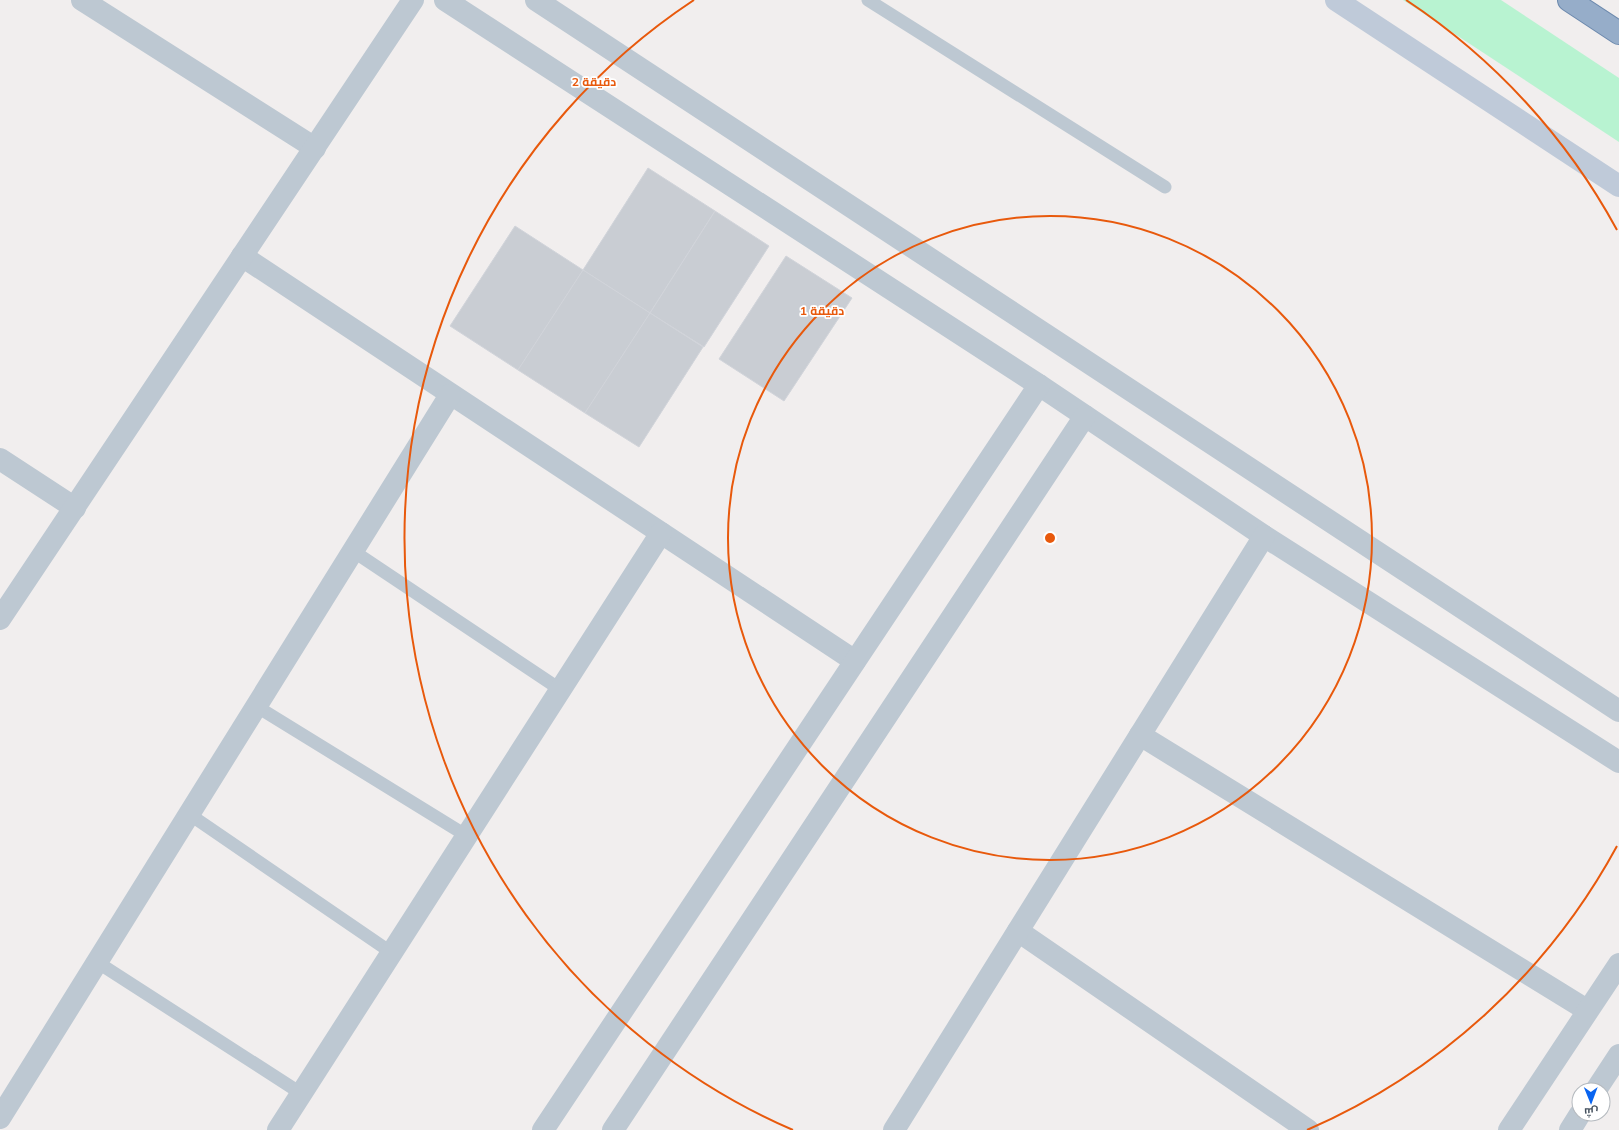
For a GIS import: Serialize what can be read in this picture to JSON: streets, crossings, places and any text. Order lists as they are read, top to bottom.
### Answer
{
  "north": "bottom",
  "rings": ["2 دقيقة", "1 دقيقة"]
}
